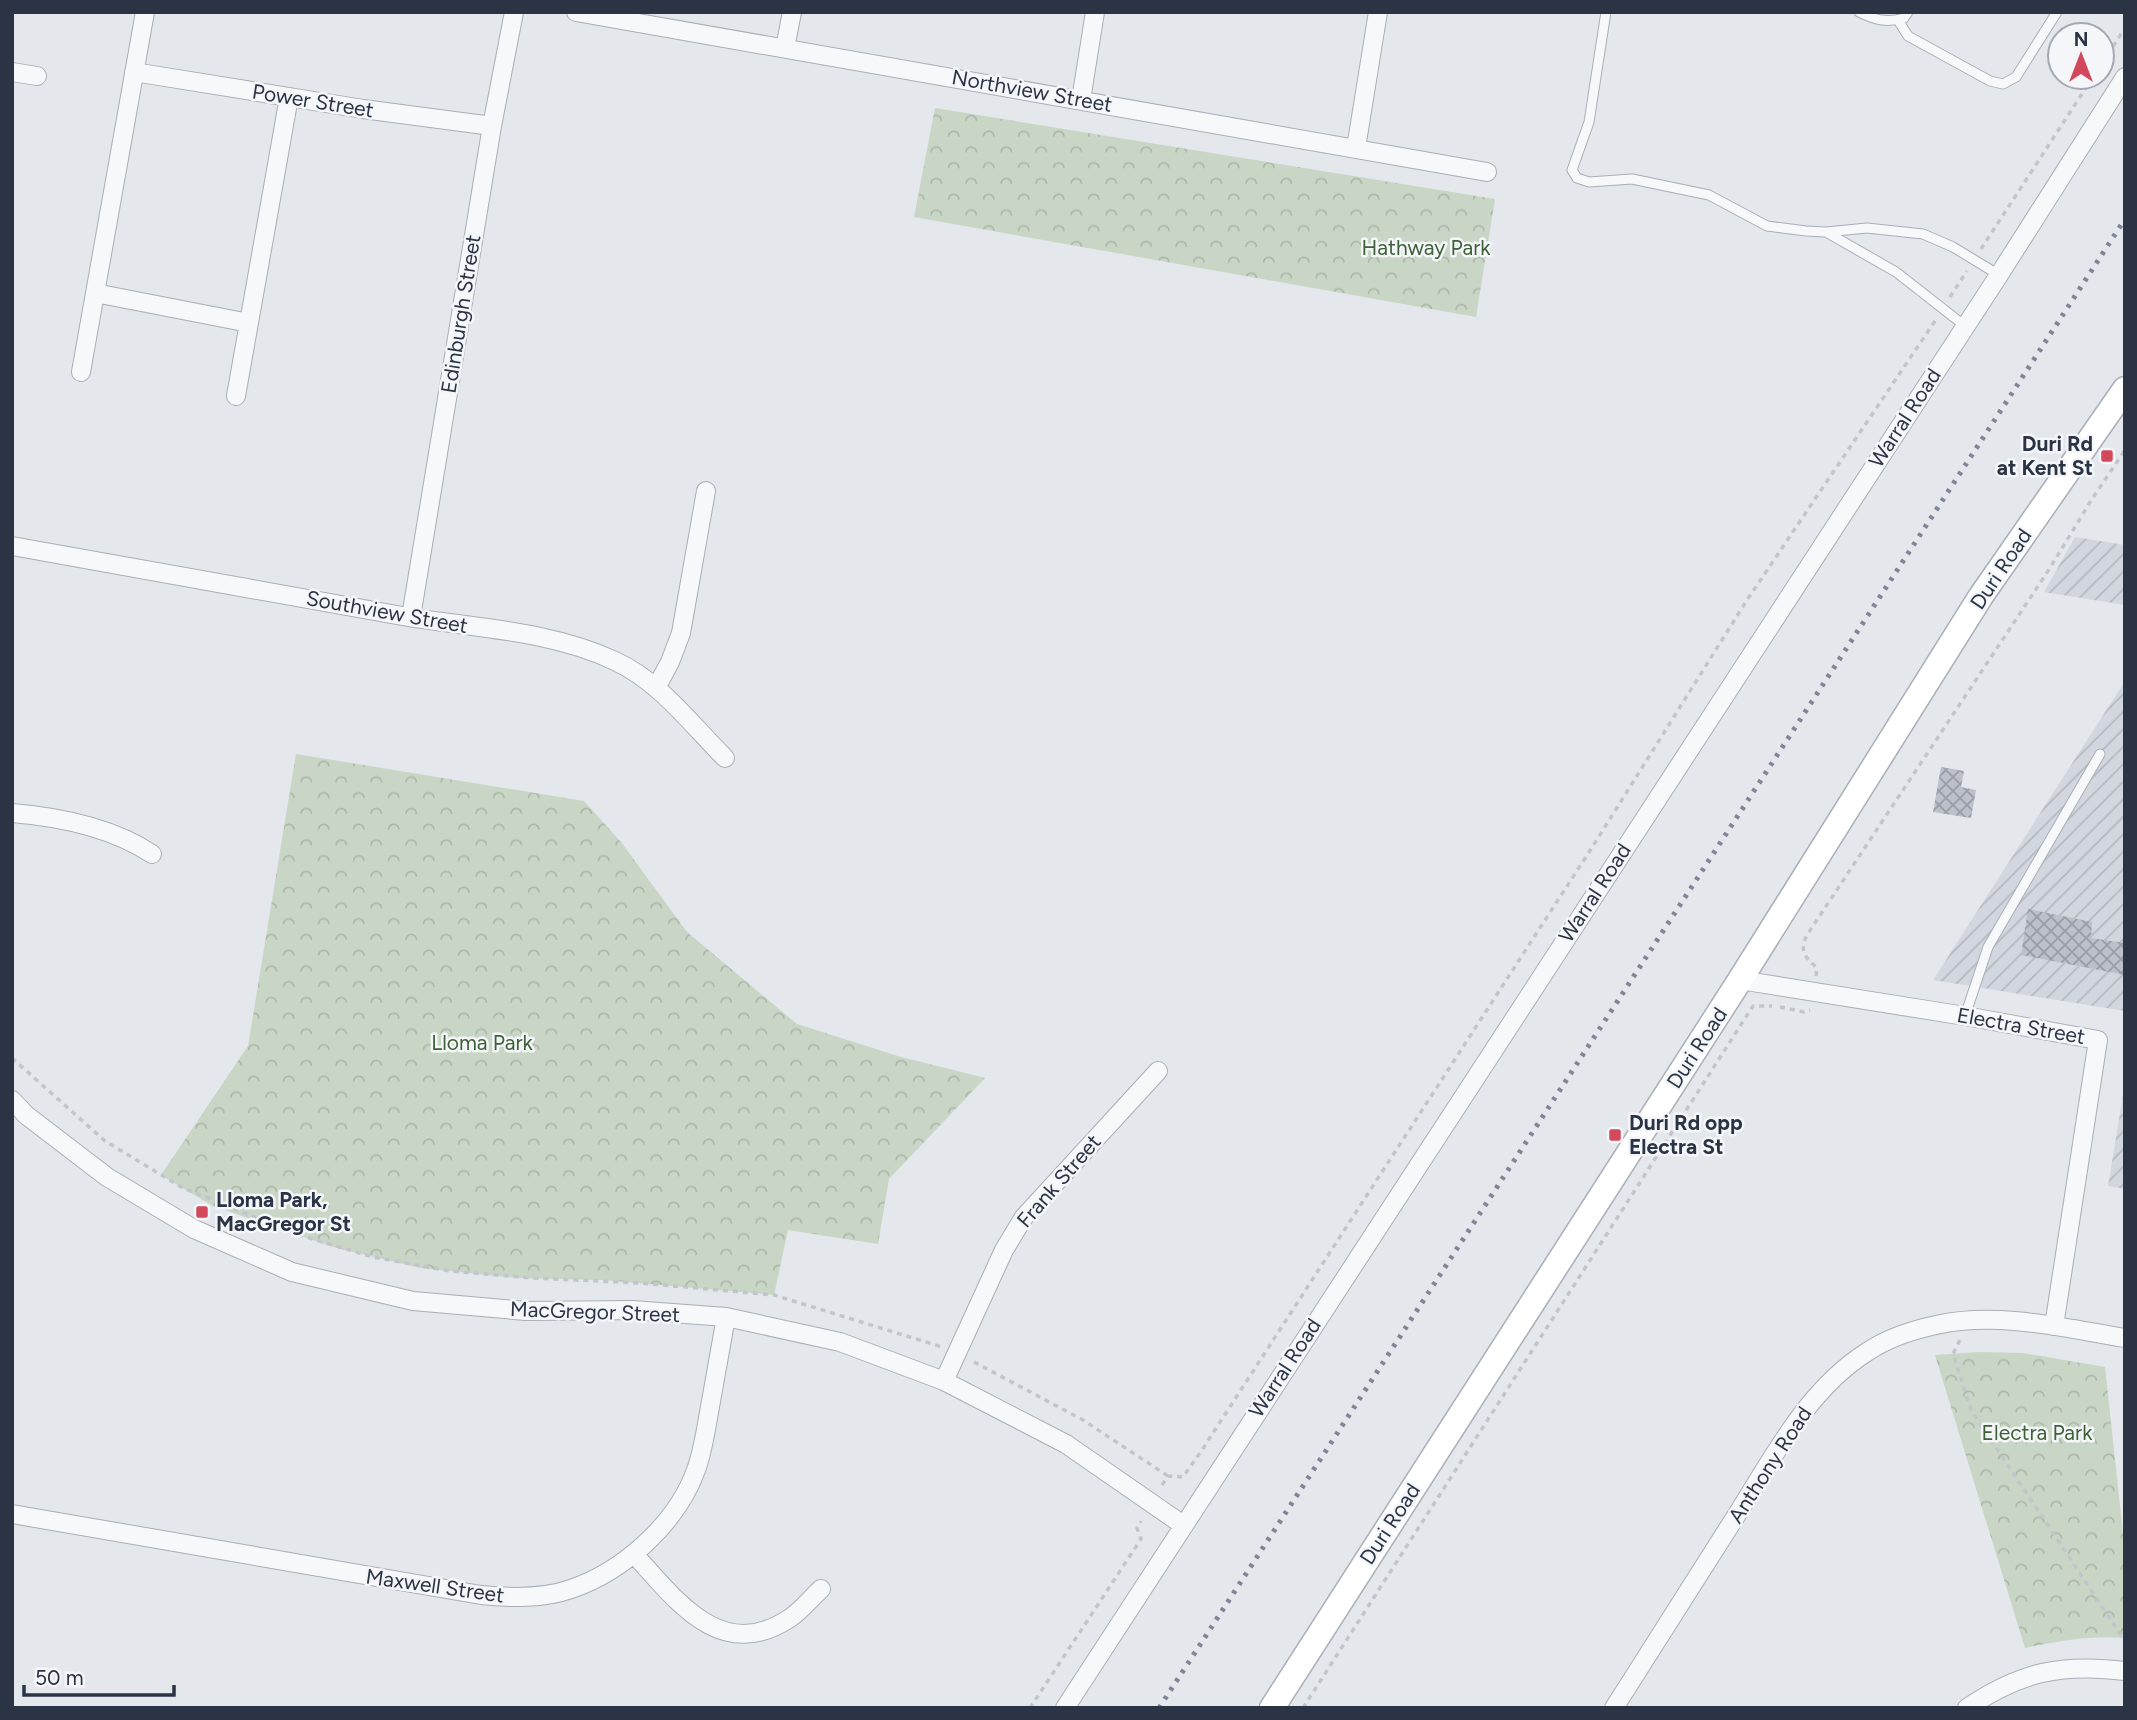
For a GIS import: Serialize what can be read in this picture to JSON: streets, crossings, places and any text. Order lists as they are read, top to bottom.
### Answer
{
  "streets": {
    "main road": ["Duri Road"],
    "street": [
      "Northview Street",
      "Power Street",
      "Edinburgh Street",
      "Warral Road",
      "Southview Street",
      "Electra Street",
      "Frank Street",
      "MacGregor Street",
      "Anthony Road",
      "Maxwell Street"
    ]
  },
  "crossings": [
    ["Power Street", "Edinburgh Street"],
    ["Edinburgh Street", "Southview Street"],
    ["Warral Road", "MacGregor Street"],
    ["Duri Road", "Electra Street"],
    ["Electra Street", "Anthony Road"],
    ["Frank Street", "MacGregor Street"],
    ["MacGregor Street", "Maxwell Street"]
  ],
  "parks": ["Hathway Park", "Lloma Park", "Electra Park"],
  "places": {
    "transit": ["Duri Rd at Kent St", "Duri Rd opp Electra St", "Lloma Park, MacGregor St"]
  },
  "scale_bar": "50 m",
  "north": "top"
}
